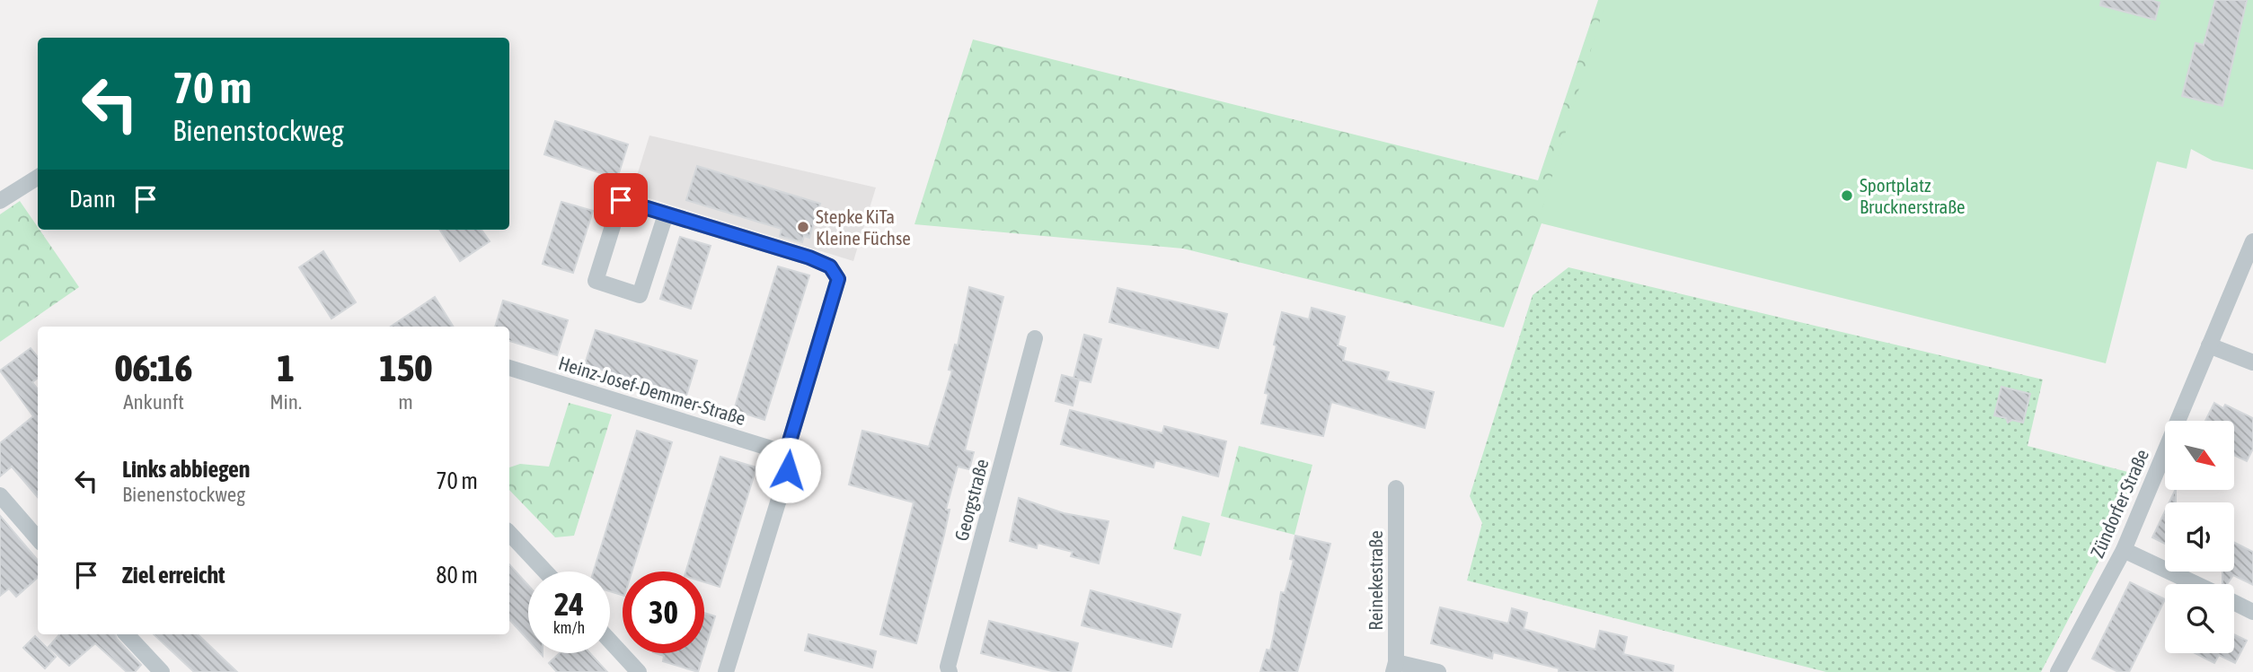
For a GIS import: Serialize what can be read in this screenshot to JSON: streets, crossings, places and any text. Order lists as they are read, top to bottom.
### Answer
{
  "streets": {
    "street": [
      "Heinz-Josef-Demmer-Straße",
      "Georgstraße",
      "Zündorfer Straße",
      "Reinekestraße"
    ]
  },
  "places": ["Sportplatz Brucknerstraße", "Stepke KiTa Kleine Füchse"],
  "north": "bottom right",
  "page": {
    "turn": ["70 m", "Bienenstockweg"],
    "then": "Dann",
    "eta": [
      "06:16",
      "Ankunft",
      "1",
      "Min.",
      "150",
      "m"
    ],
    "list": [
      {
        "name": "Links abbiegen",
        "note": "Bienenstockweg",
        "value": "70 m"
      },
      {
        "name": "Ziel erreicht",
        "value": "80 m"
      }
    ],
    "speed": "24 km/h",
    "limit": "30"
  }
}
